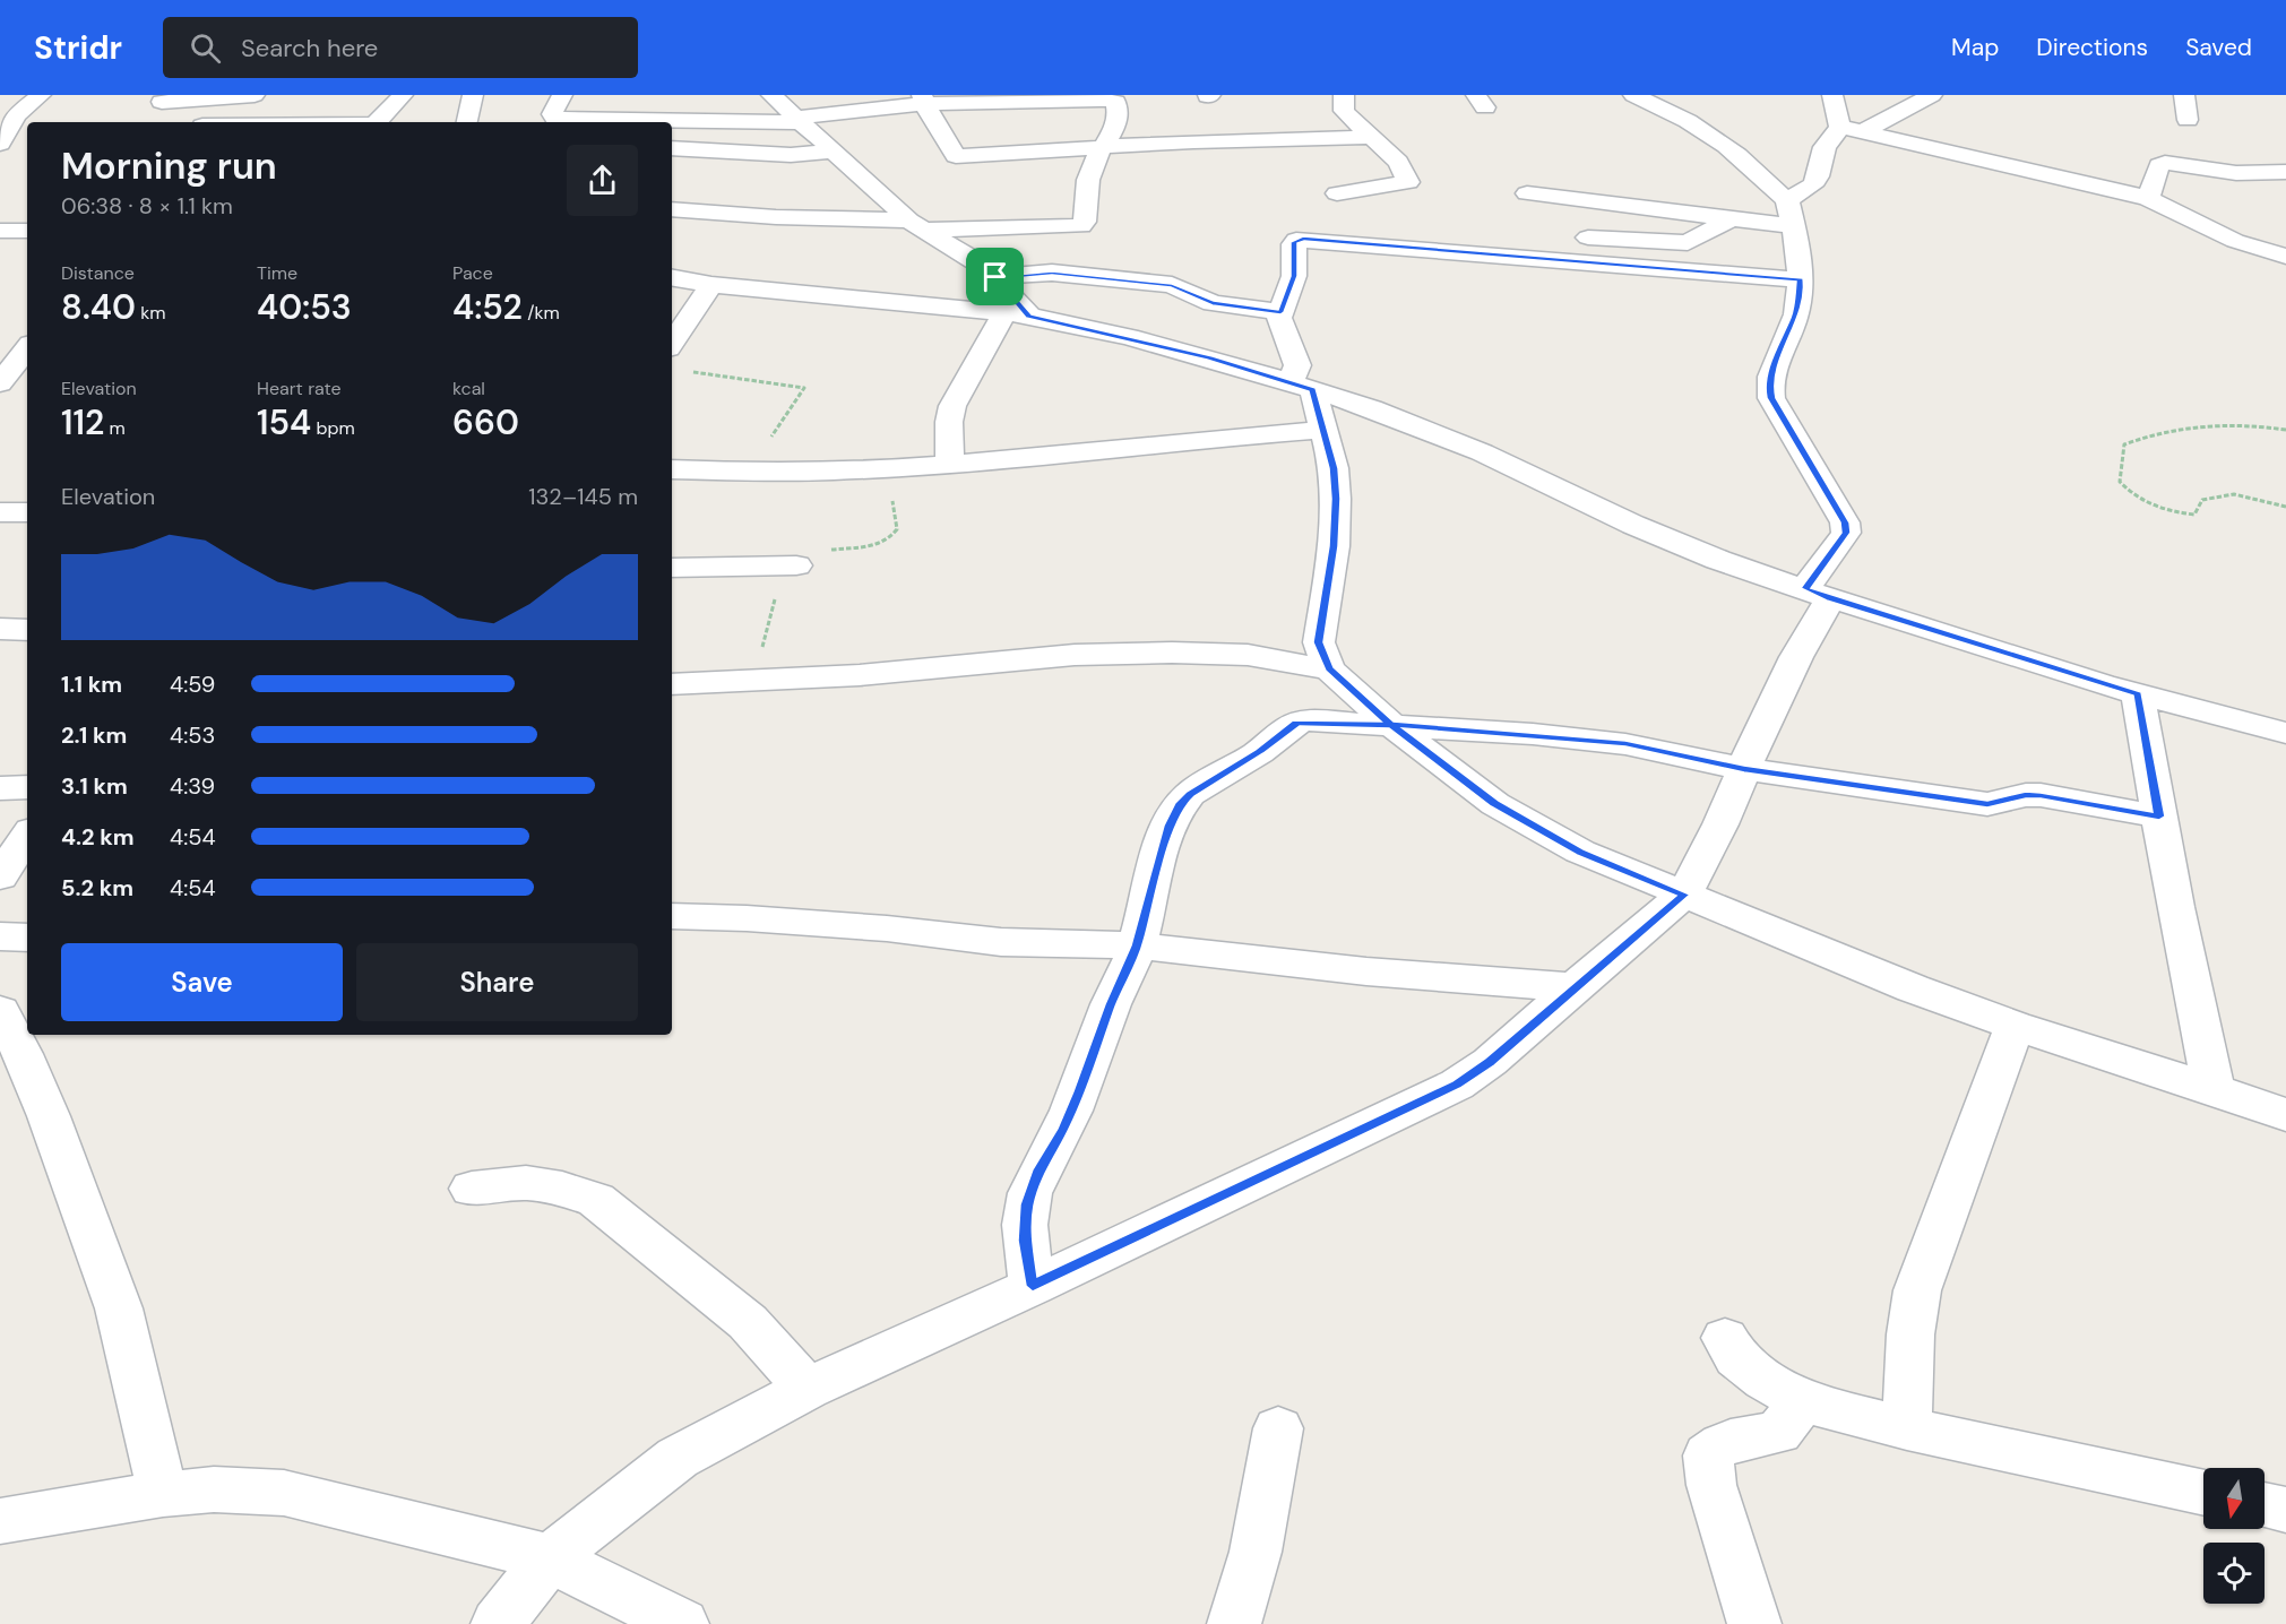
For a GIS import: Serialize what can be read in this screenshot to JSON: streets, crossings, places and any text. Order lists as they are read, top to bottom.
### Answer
{
  "north": "bottom",
  "page": {
    "header": "Stridr",
    "search": "Search here",
    "nav": ["Map", "Directions", "Saved"],
    "heading": ["Morning run", "06:38 · 8 × 1.1 km"],
    "stats": [
      ["Distance", "8.40 km"],
      ["Time", "40:53"],
      ["Pace", "4:52 /km"],
      ["Elevation", "112 m"],
      ["Heart rate", "154 bpm"],
      ["kcal", "660"]
    ],
    "chart": ["Elevation", "132–145 m"],
    "list": [
      {
        "name": "1.1 km",
        "note": "4:59"
      },
      {
        "name": "2.1 km",
        "note": "4:53"
      },
      {
        "name": "3.1 km",
        "note": "4:39"
      },
      {
        "name": "4.2 km",
        "note": "4:54"
      },
      {
        "name": "5.2 km",
        "note": "4:54"
      }
    ],
    "buttons": ["Save", "Share"]
  }
}
